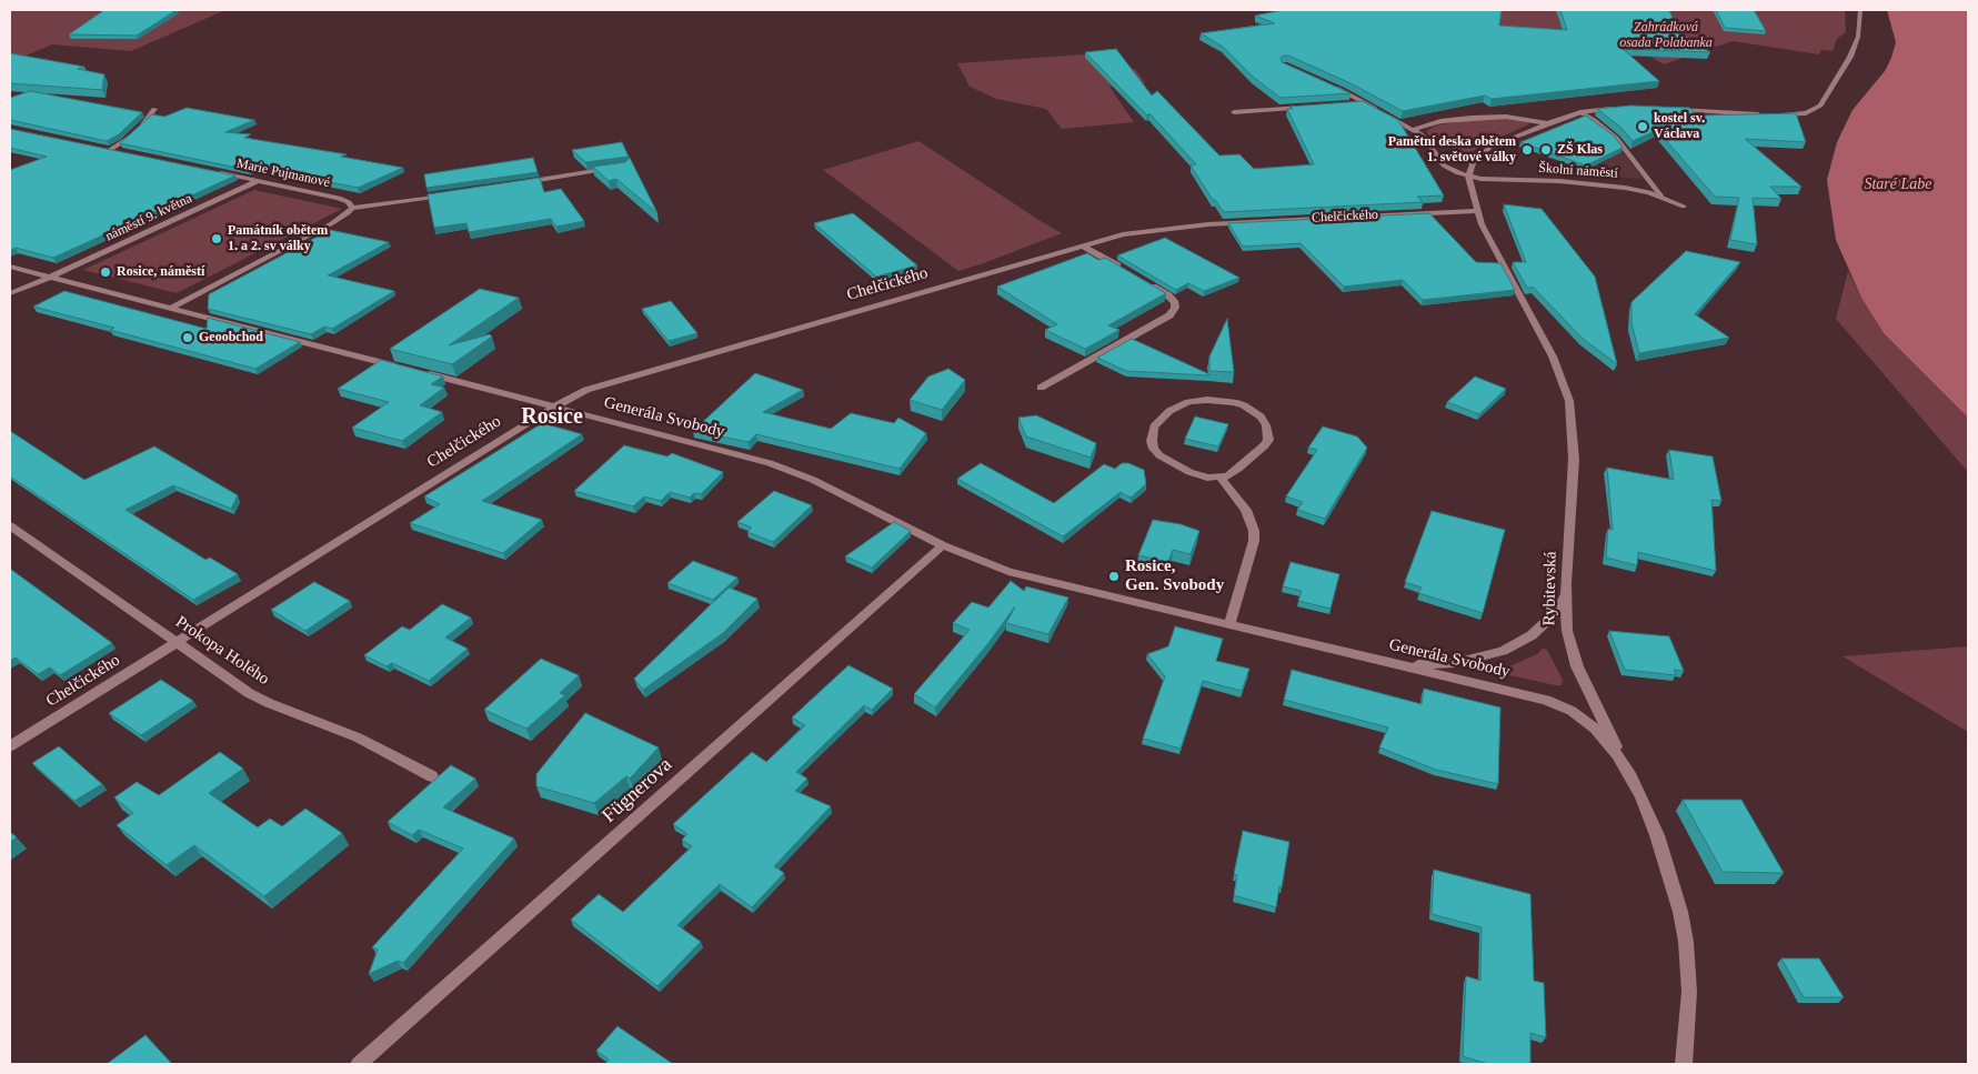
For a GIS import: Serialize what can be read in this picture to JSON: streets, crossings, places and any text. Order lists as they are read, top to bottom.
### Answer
{
  "streets": {
    "street": [
      "Školní náměstí",
      "Marie Pujmanové",
      "Chelčického",
      "náměstí 9. května",
      "Generála Svobody",
      "Rybitevská",
      "Prokopa Holého",
      "Fügnerova"
    ]
  },
  "crossings": [
    ["Školní náměstí", "Rybitevská"],
    ["Marie Pujmanové", "náměstí 9. května"],
    ["Chelčického", "Generála Svobody"],
    ["Chelčického", "Rybitevská"],
    ["Chelčického", "Prokopa Holého"],
    ["Generála Svobody", "Rybitevská"],
    ["Generála Svobody", "Fügnerova"]
  ],
  "districts": ["Rosice"],
  "water": ["Staré Labe"],
  "parks": ["Zahrádková osada Polabanka"],
  "places": [
    "kostel sv. Václava",
    "Pamětní deska obětem 1. světové války",
    "ZŠ Klas",
    "Památník obětem 1. a 2. sv války",
    "Rosice, náměstí",
    "Geoobchod",
    "Rosice, Gen. Svobody"
  ]
}
